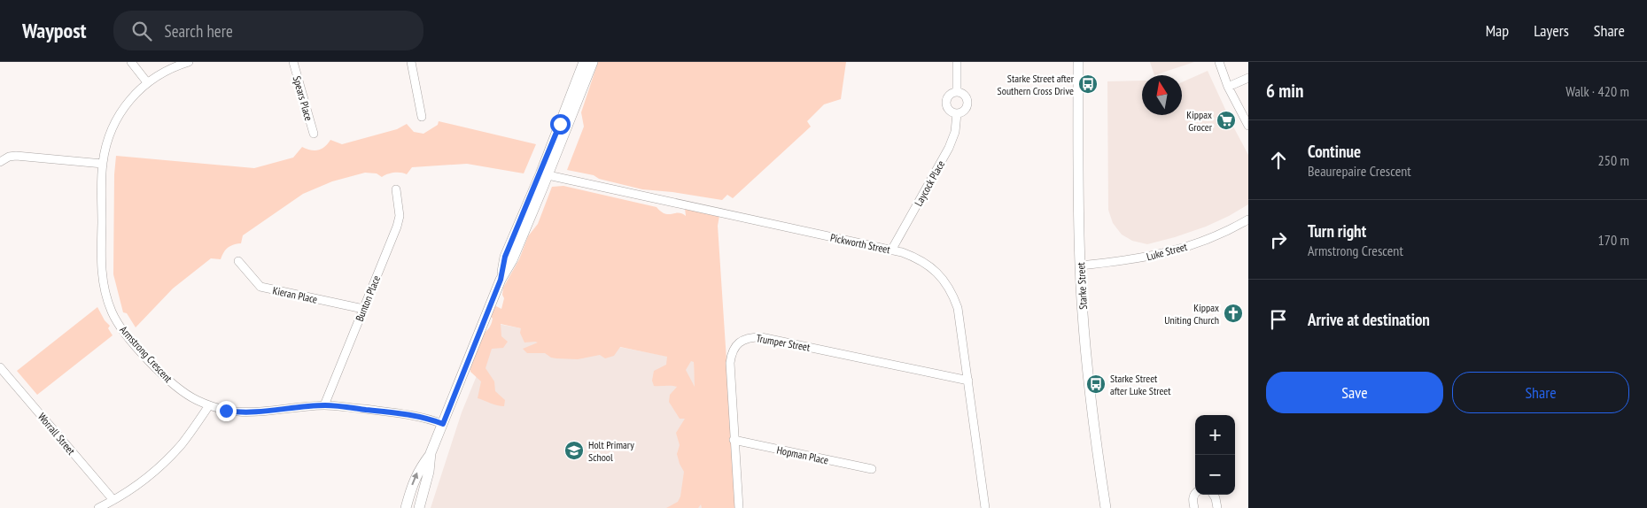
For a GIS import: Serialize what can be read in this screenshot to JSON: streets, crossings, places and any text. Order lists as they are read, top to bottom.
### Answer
{
  "streets": {
    "street": [
      "Spears Place",
      "Laycock Place",
      "Pickworth Street",
      "Luke Street",
      "Starke Street",
      "Kieran Place",
      "Bunton Place",
      "Trumper Street",
      "Armstrong Crescent",
      "Worrall Street",
      "Hopman Place"
    ]
  },
  "crossings": [
    ["Laycock Place", "Pickworth Street"],
    ["Pickworth Street", "Trumper Street"],
    ["Luke Street", "Starke Street"],
    ["Kieran Place", "Bunton Place"],
    ["Bunton Place", "Armstrong Crescent"],
    ["Trumper Street", "Hopman Place"]
  ],
  "places": {
    "bus stop": ["Starke Street after Southern Cross Drive", "Starke Street after Luke Street"],
    "supermarket": ["Kippax Grocer"],
    "church": ["Kippax Uniting Church"],
    "school or university": ["Holt Primary School"]
  },
  "north": "top",
  "page": {
    "header": "Waypost",
    "search": "Search here",
    "nav": ["Map", "Layers", "Share"],
    "heading": ["6 min", "Walk · 420 m"],
    "list": [
      ["Continue", "Beaurepaire Crescent", "250 m"],
      ["Turn right", "Armstrong Crescent", "170 m"],
      "Arrive at destination"
    ],
    "buttons": ["Save", "Share"],
    "map_buttons": ["+", "−"]
  }
}
